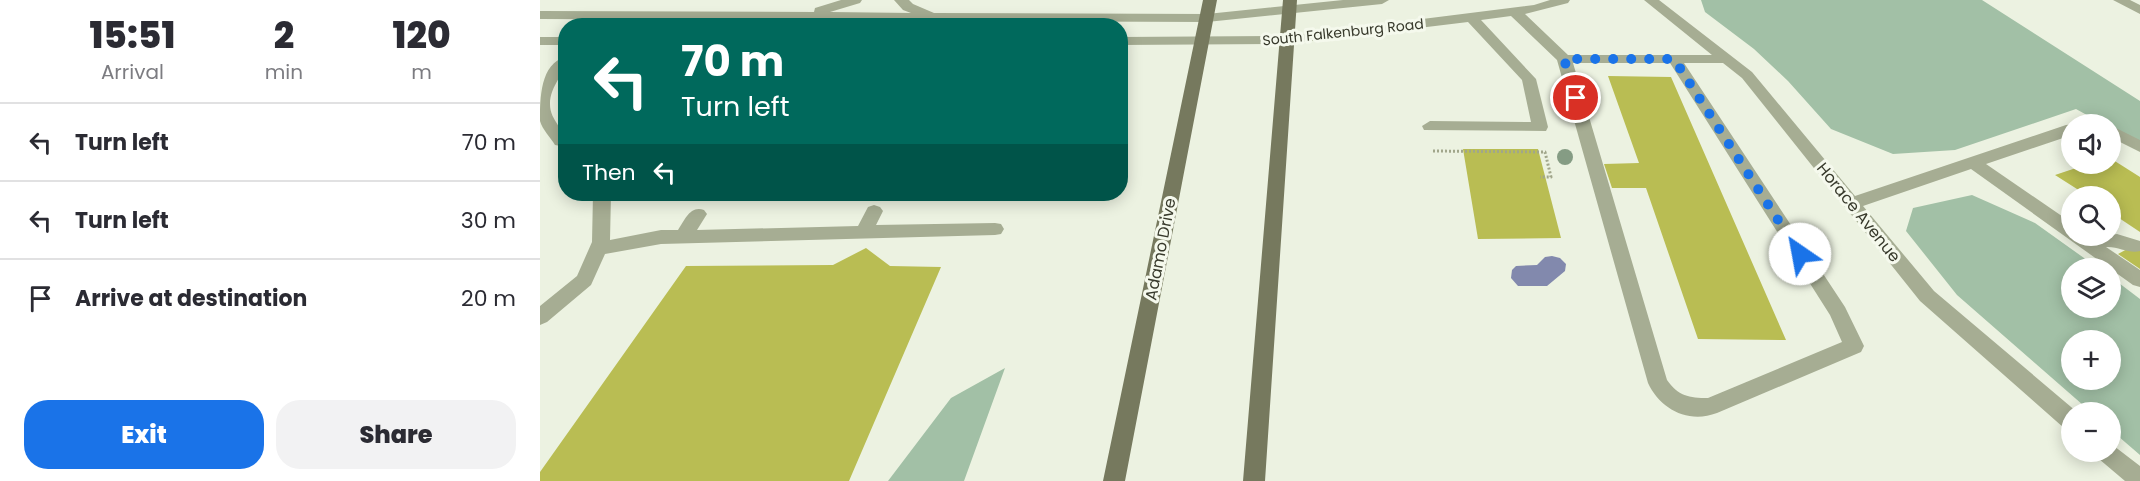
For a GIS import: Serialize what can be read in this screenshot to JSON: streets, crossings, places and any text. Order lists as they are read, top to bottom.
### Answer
{
  "streets": {
    "main road": ["Adamo Drive"],
    "street": ["South Falkenburg Road", "Horace Avenue"]
  },
  "crossings": [
    ["South Falkenburg Road", "Adamo Drive"]
  ],
  "page": {
    "eta": [
      "15:51",
      "Arrival",
      "2",
      "min",
      "120",
      "m"
    ],
    "turn": ["70 m", "Turn left"],
    "list": [
      {
        "name": "Turn left",
        "value": "70 m"
      },
      {
        "name": "Turn left",
        "value": "30 m"
      },
      {
        "name": "Arrive at destination",
        "value": "20 m"
      }
    ],
    "map_buttons": ["+", "−"],
    "then": "Then",
    "buttons": ["Exit", "Share"]
  }
}
